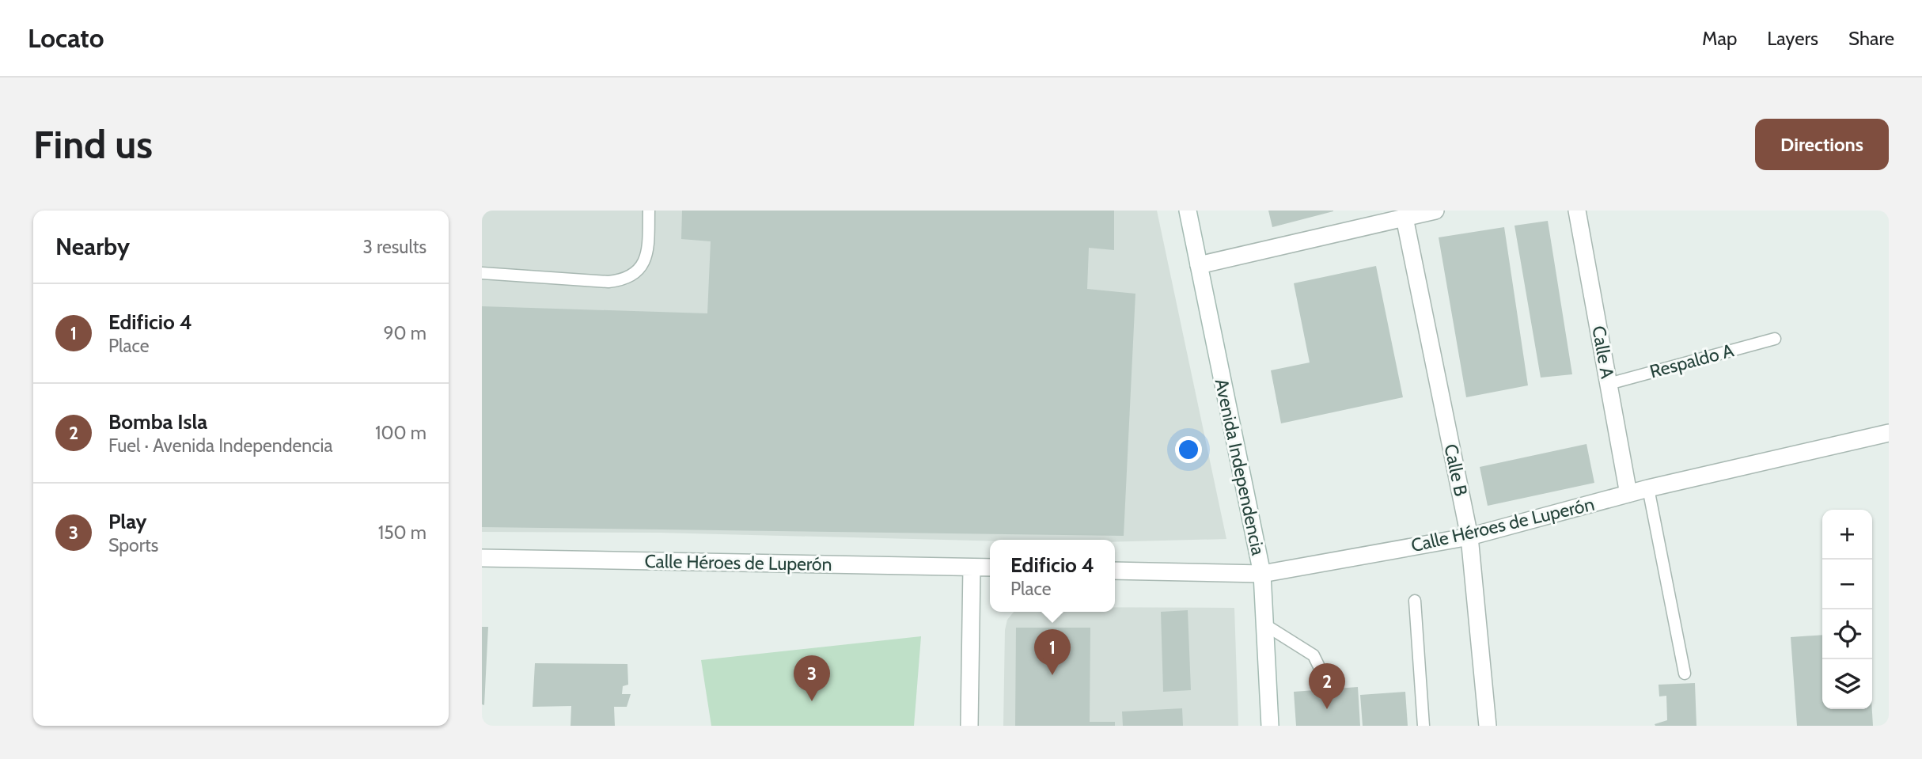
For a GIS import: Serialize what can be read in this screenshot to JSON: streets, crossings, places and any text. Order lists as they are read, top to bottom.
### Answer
{
  "streets": {
    "street": [
      "Calle A",
      "Avenida Independencia",
      "Calle B",
      "Calle Héroes de Luperón"
    ],
    "lane": ["Respaldo A"]
  },
  "crossings": [
    ["Calle A", "Respaldo A"],
    ["Calle A", "Calle Héroes de Luperón"],
    ["Avenida Independencia", "Calle Héroes de Luperón"],
    ["Calle B", "Calle Héroes de Luperón"]
  ],
  "page": {
    "header": "Locato",
    "nav": ["Map", "Layers", "Share"],
    "buttons": "Directions",
    "title": "Find us",
    "heading": ["Nearby", "3 results"],
    "list": [
      {
        "mark": "1",
        "name": "Edificio 4",
        "note": "Place",
        "value": "90 m"
      },
      {
        "mark": "2",
        "name": "Bomba Isla",
        "note": "Fuel · Avenida Independencia",
        "value": "100 m"
      },
      {
        "mark": "3",
        "name": "Play",
        "note": "Sports",
        "value": "150 m"
      }
    ],
    "map_buttons": ["+", "−"],
    "popup": ["Edificio 4", "Place"],
    "pins": ["1", "3", "2"]
  }
}
